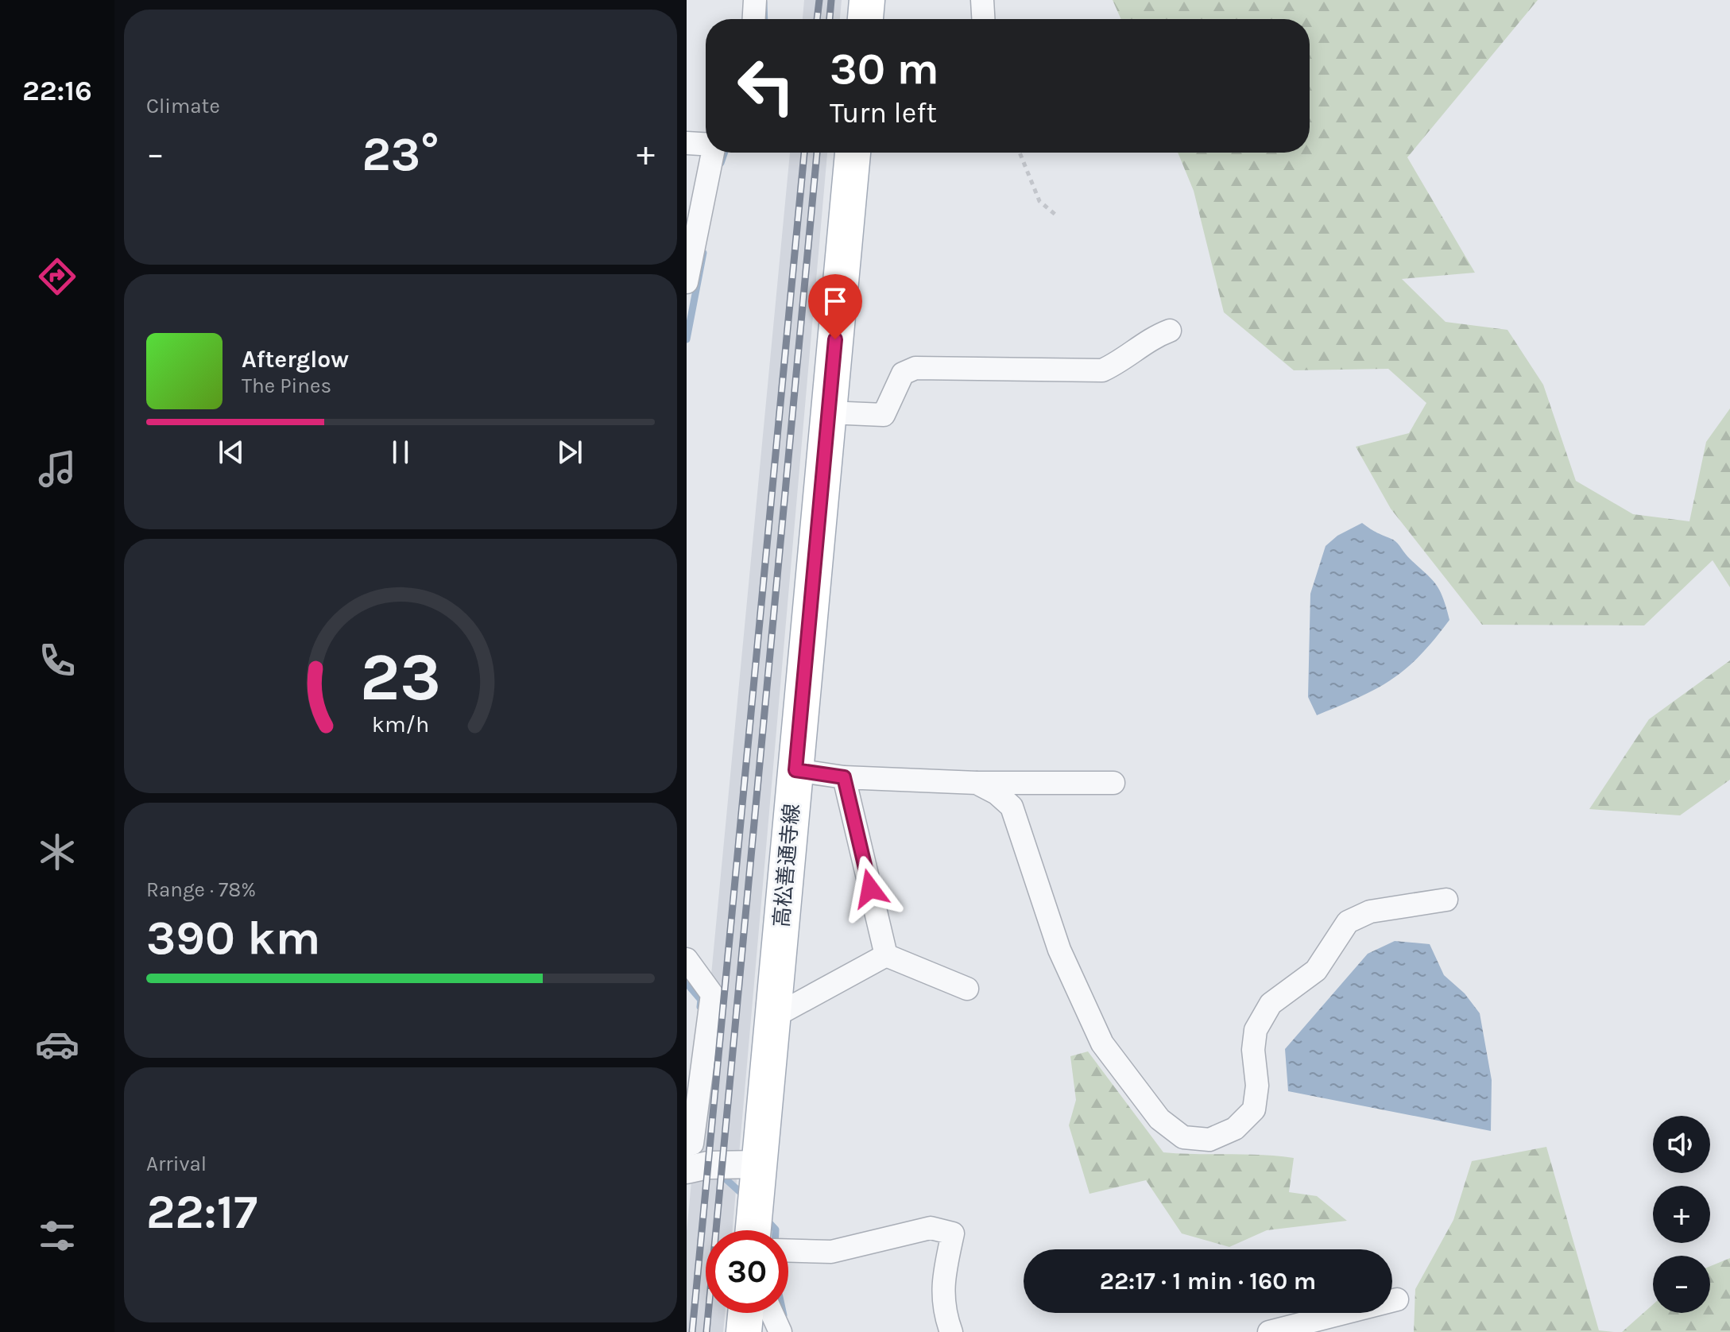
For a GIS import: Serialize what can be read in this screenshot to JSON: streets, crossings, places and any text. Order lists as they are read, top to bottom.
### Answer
{
  "streets": {
    "main road": ["高松善通寺線"]
  },
  "page": {
    "tabs": "22:16",
    "tile": [
      "Climate",
      ["Range · 78%", "390 km"],
      ["Arrival", "22:17"]
    ],
    "turn": ["30 m", "Turn left"],
    "heat": ["−", "23°", "+"],
    "song": ["Afterglow", "The Pines"],
    "map_buttons": ["+", "−"],
    "limit": "30",
    "trip": "22:17 · 1 min · 160 m",
    "gauge": ["23", "km/h"]
  }
}
